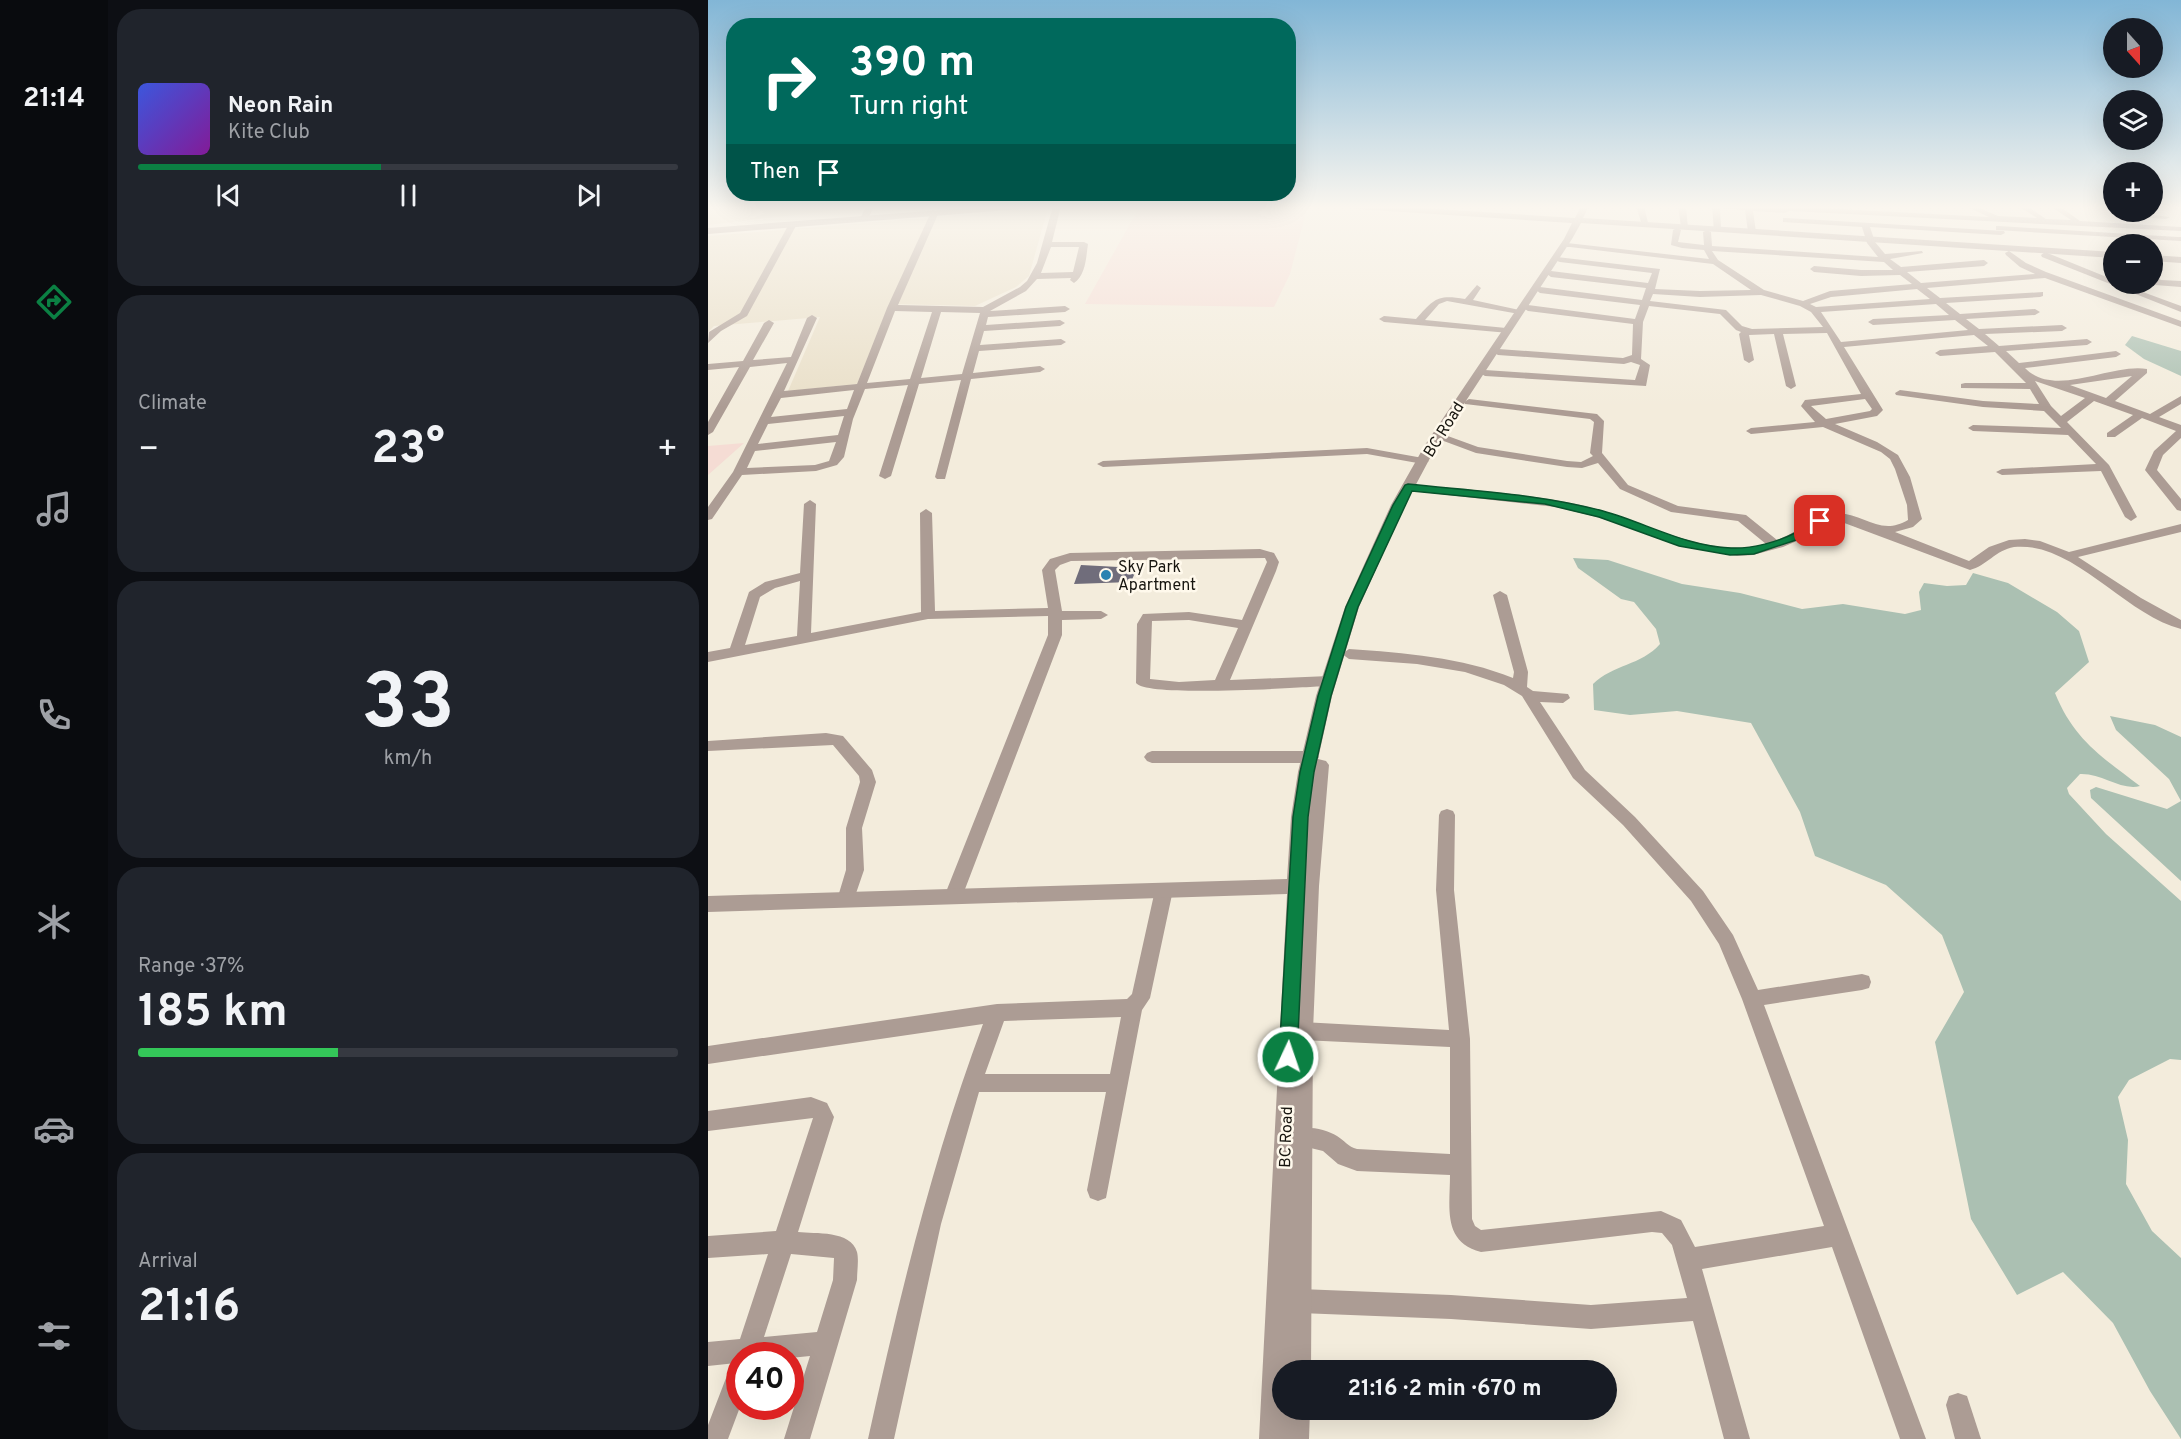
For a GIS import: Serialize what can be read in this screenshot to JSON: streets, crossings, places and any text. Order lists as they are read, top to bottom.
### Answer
{
  "streets": {
    "street": ["BC Road"]
  },
  "places": ["Sky Park Apartment"],
  "north": "bottom",
  "page": {
    "tabs": "21:14",
    "map_buttons": ["+", "−"],
    "turn": ["390 m", "Turn right"],
    "song": ["Neon Rain", "Kite Club"],
    "then": "Then",
    "tile": [
      "Climate",
      ["33", "km/h"],
      ["Range · 37%", "185 km"],
      ["Arrival", "21:16"]
    ],
    "heat": ["−", "23°", "+"],
    "limit": "40",
    "trip": "21:16 · 2 min · 670 m"
  }
}
